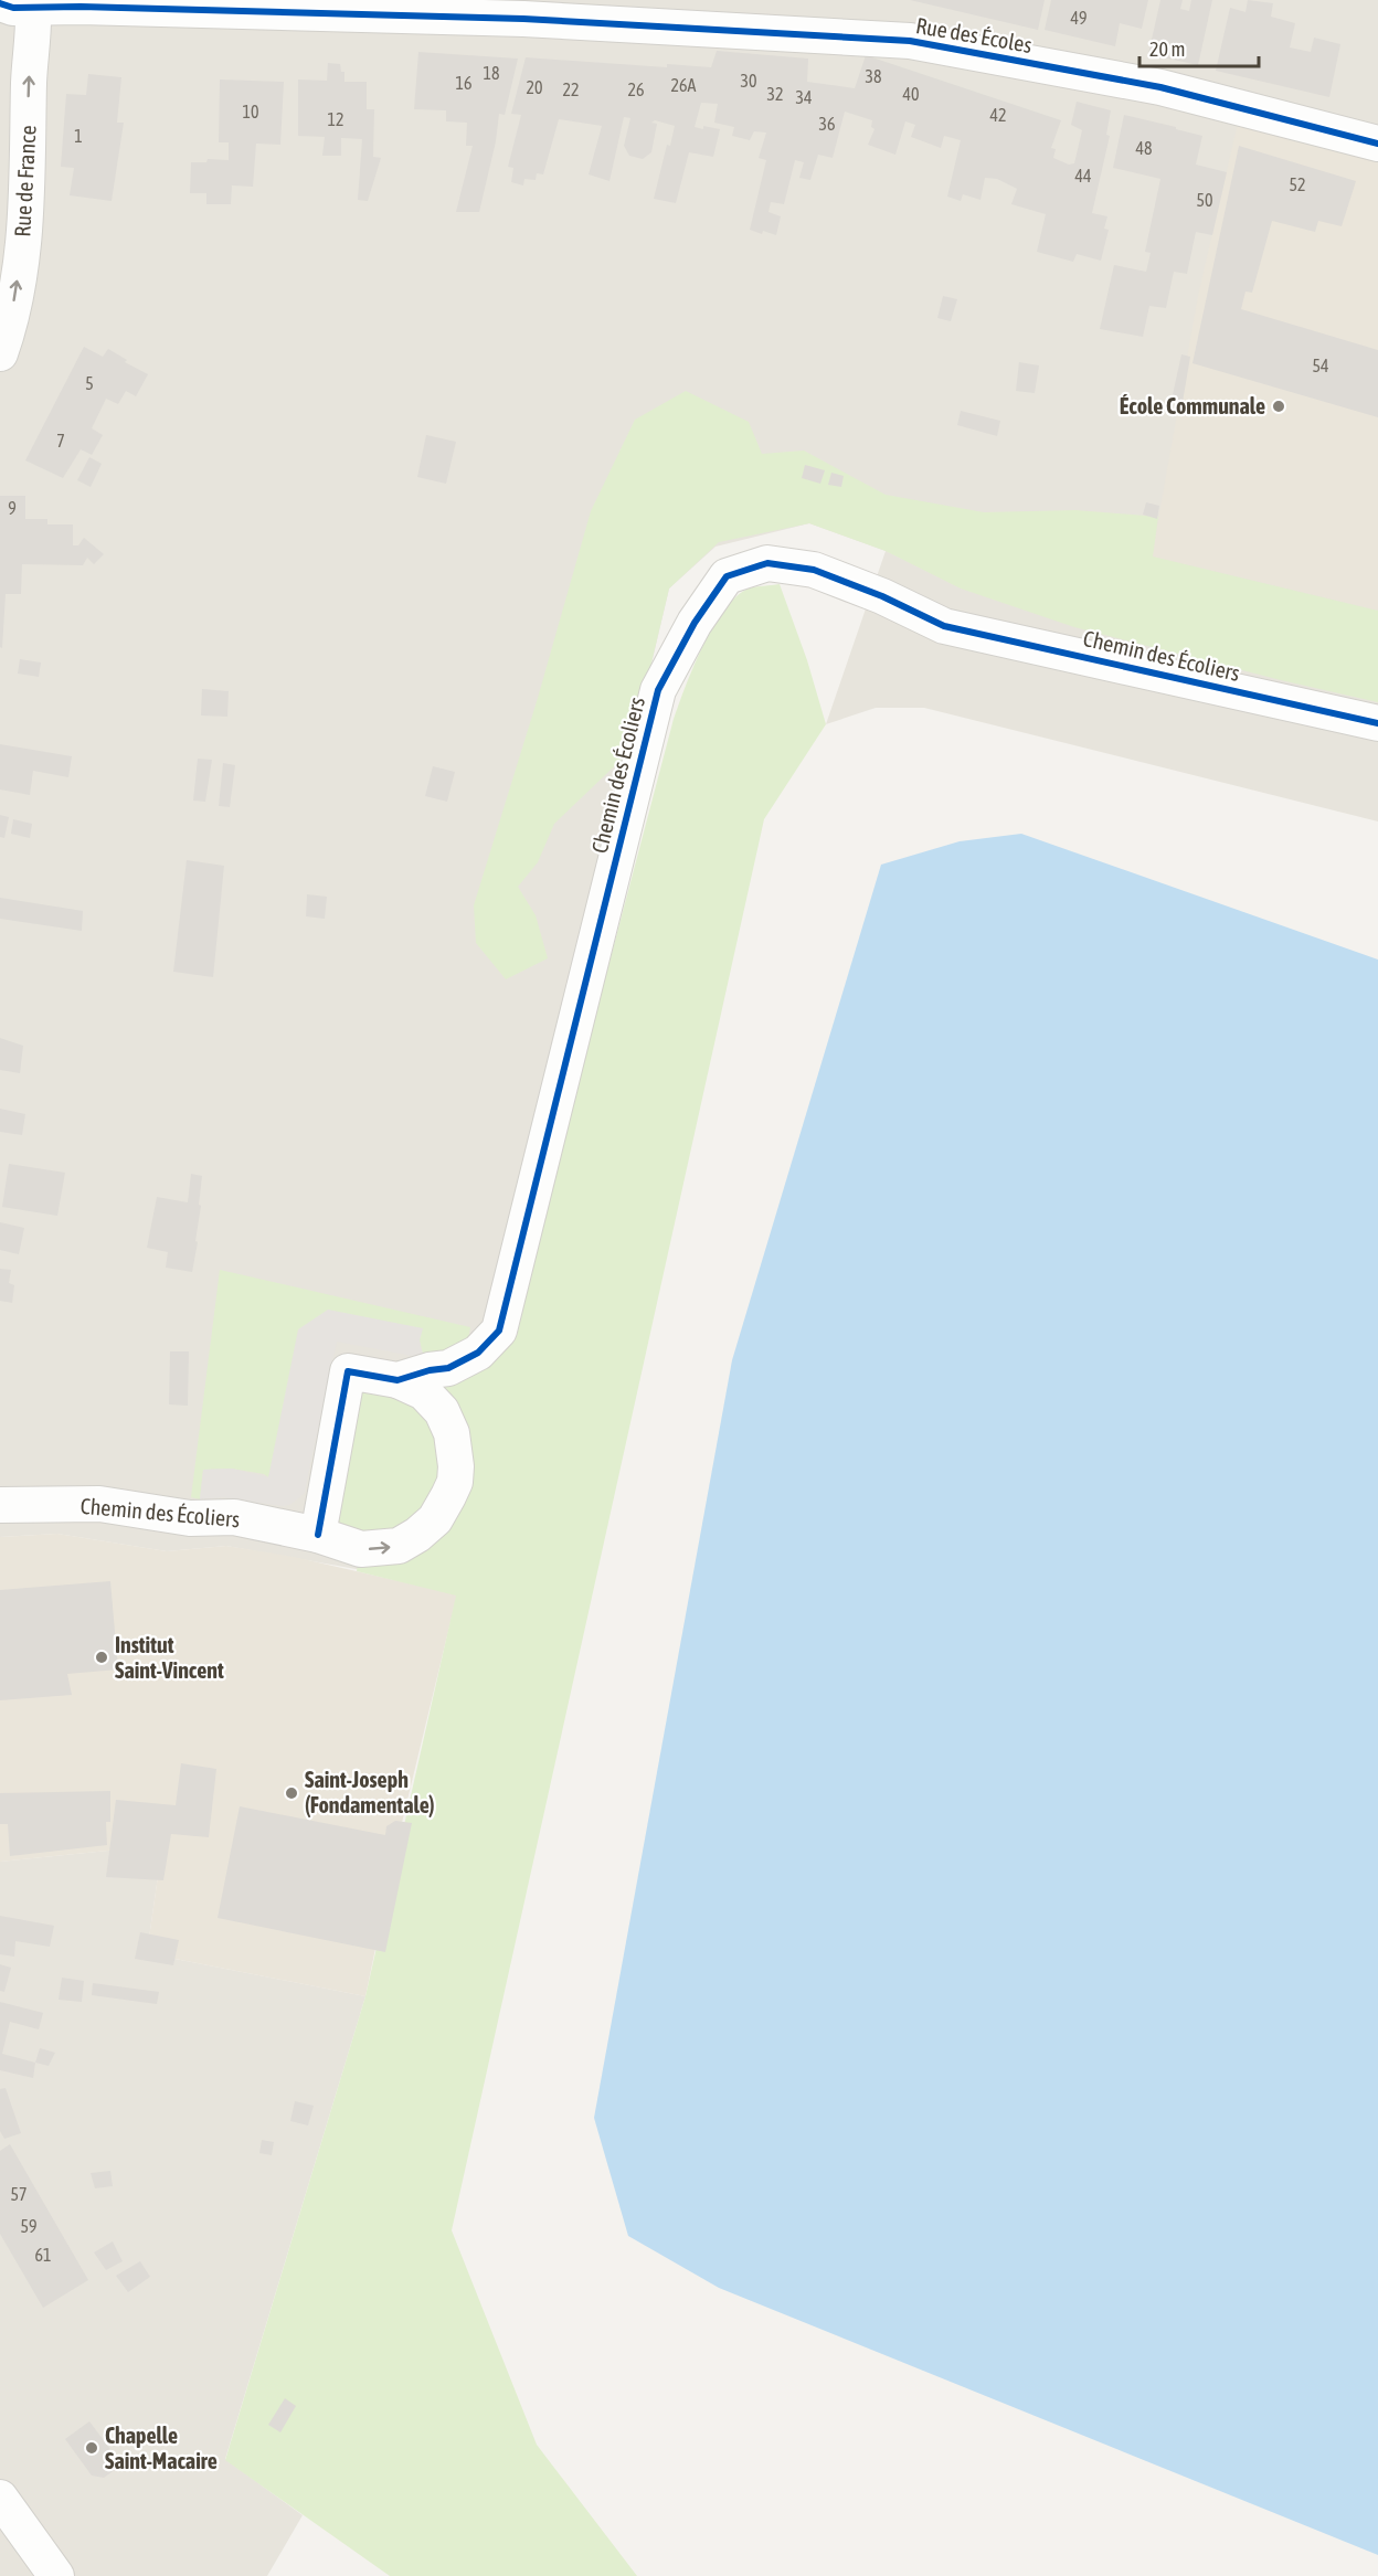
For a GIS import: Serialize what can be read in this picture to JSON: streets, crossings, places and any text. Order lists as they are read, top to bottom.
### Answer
{
  "streets": {
    "street": ["Rue des Écoles", "Rue de France", "Chemin des Écoliers"]
  },
  "crossings": [
    ["Rue des Écoles", "Rue de France"]
  ],
  "one_way": ["Rue de France"],
  "places": [
    "École Communale",
    "Institut Saint-Vincent",
    "Saint-Joseph (Fondamentale)",
    "Chapelle Saint-Macaire"
  ],
  "house_numbers": [
    "49",
    "18",
    "38",
    "30",
    "16",
    "26A",
    "20",
    "22",
    "26",
    "32",
    "40",
    "34",
    "10",
    "42",
    "12",
    "36",
    "1",
    "48",
    "44",
    "52",
    "50",
    "54",
    "5",
    "7",
    "9",
    "57",
    "59",
    "61"
  ],
  "scale_bar": "20 m"
}
